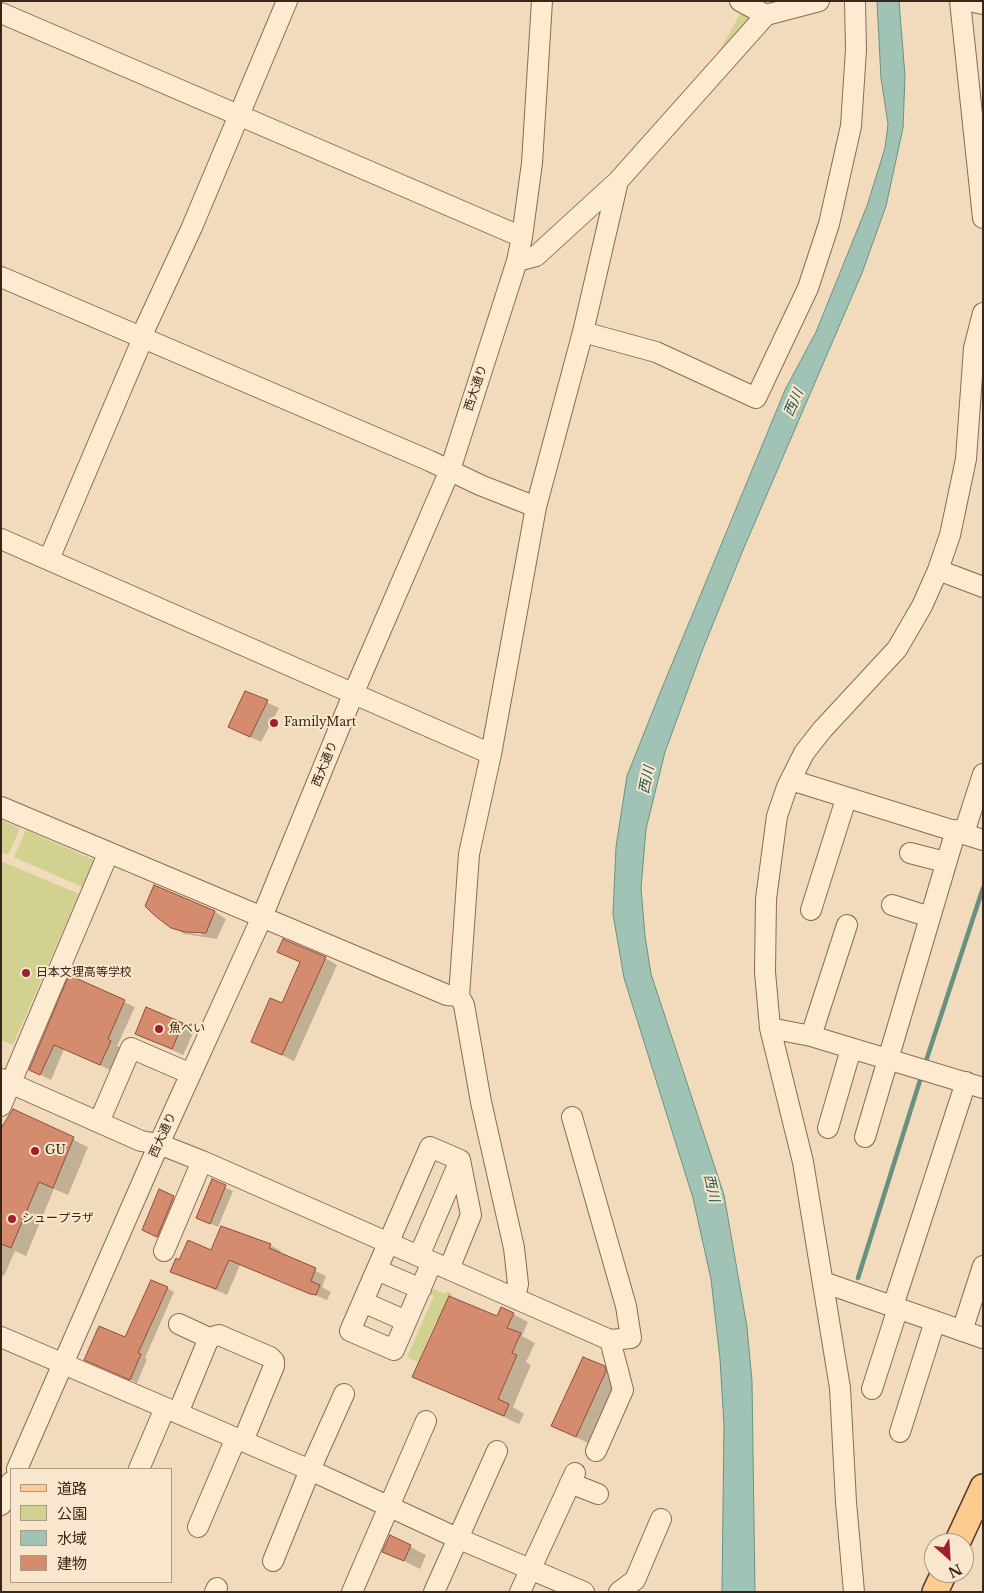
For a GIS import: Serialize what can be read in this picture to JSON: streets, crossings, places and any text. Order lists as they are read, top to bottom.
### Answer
{
  "streets": {
    "street": ["西大通り"]
  },
  "water": ["西川"],
  "places": [
    "FamilyMart",
    "日本文理高等学校",
    "魚べい",
    "GU",
    "シュープラザ"
  ],
  "legend": [
    "道路",
    "公園",
    "水域",
    "建物"
  ],
  "north": "bottom right"
}
